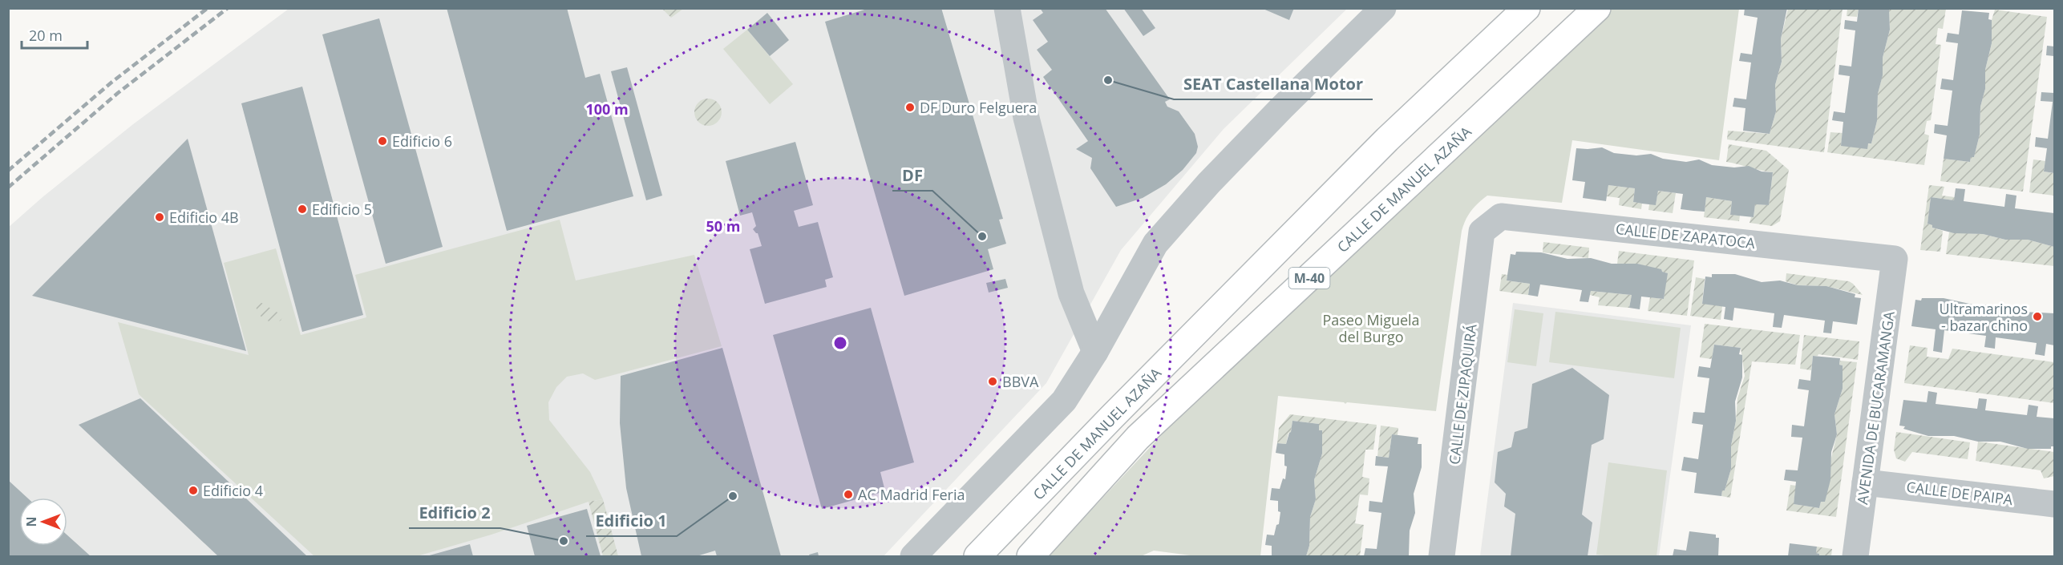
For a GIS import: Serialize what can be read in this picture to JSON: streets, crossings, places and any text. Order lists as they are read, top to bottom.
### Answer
{
  "streets": {
    "highway": ["CALLE DE MANUEL AZAÑA", "M-40"],
    "street": [
      "CALLE DE ZAPATOCA",
      "CALLE DE ZIPAQUIRÁ",
      "AVENIDA DE BUCARAMANGA",
      "CALLE DE PAIPA"
    ]
  },
  "crossings": [
    ["CALLE DE ZAPATOCA", "CALLE DE ZIPAQUIRÁ"],
    ["CALLE DE ZAPATOCA", "AVENIDA DE BUCARAMANGA"],
    ["AVENIDA DE BUCARAMANGA", "CALLE DE PAIPA"]
  ],
  "parks": ["Paseo Miguela del Burgo"],
  "places": [
    "SEAT Castellana Motor",
    "DF Duro Felguera",
    "Edificio 6",
    "Edificio 5",
    "Edificio 4B",
    "DF",
    "Ultramarinos - bazar chino",
    "BBVA",
    "Edificio 4",
    "AC Madrid Feria",
    "Edificio 1",
    "Edificio 2"
  ],
  "scale_bar": "20 m",
  "north": "left",
  "rings": ["100 m", "50 m"]
}
